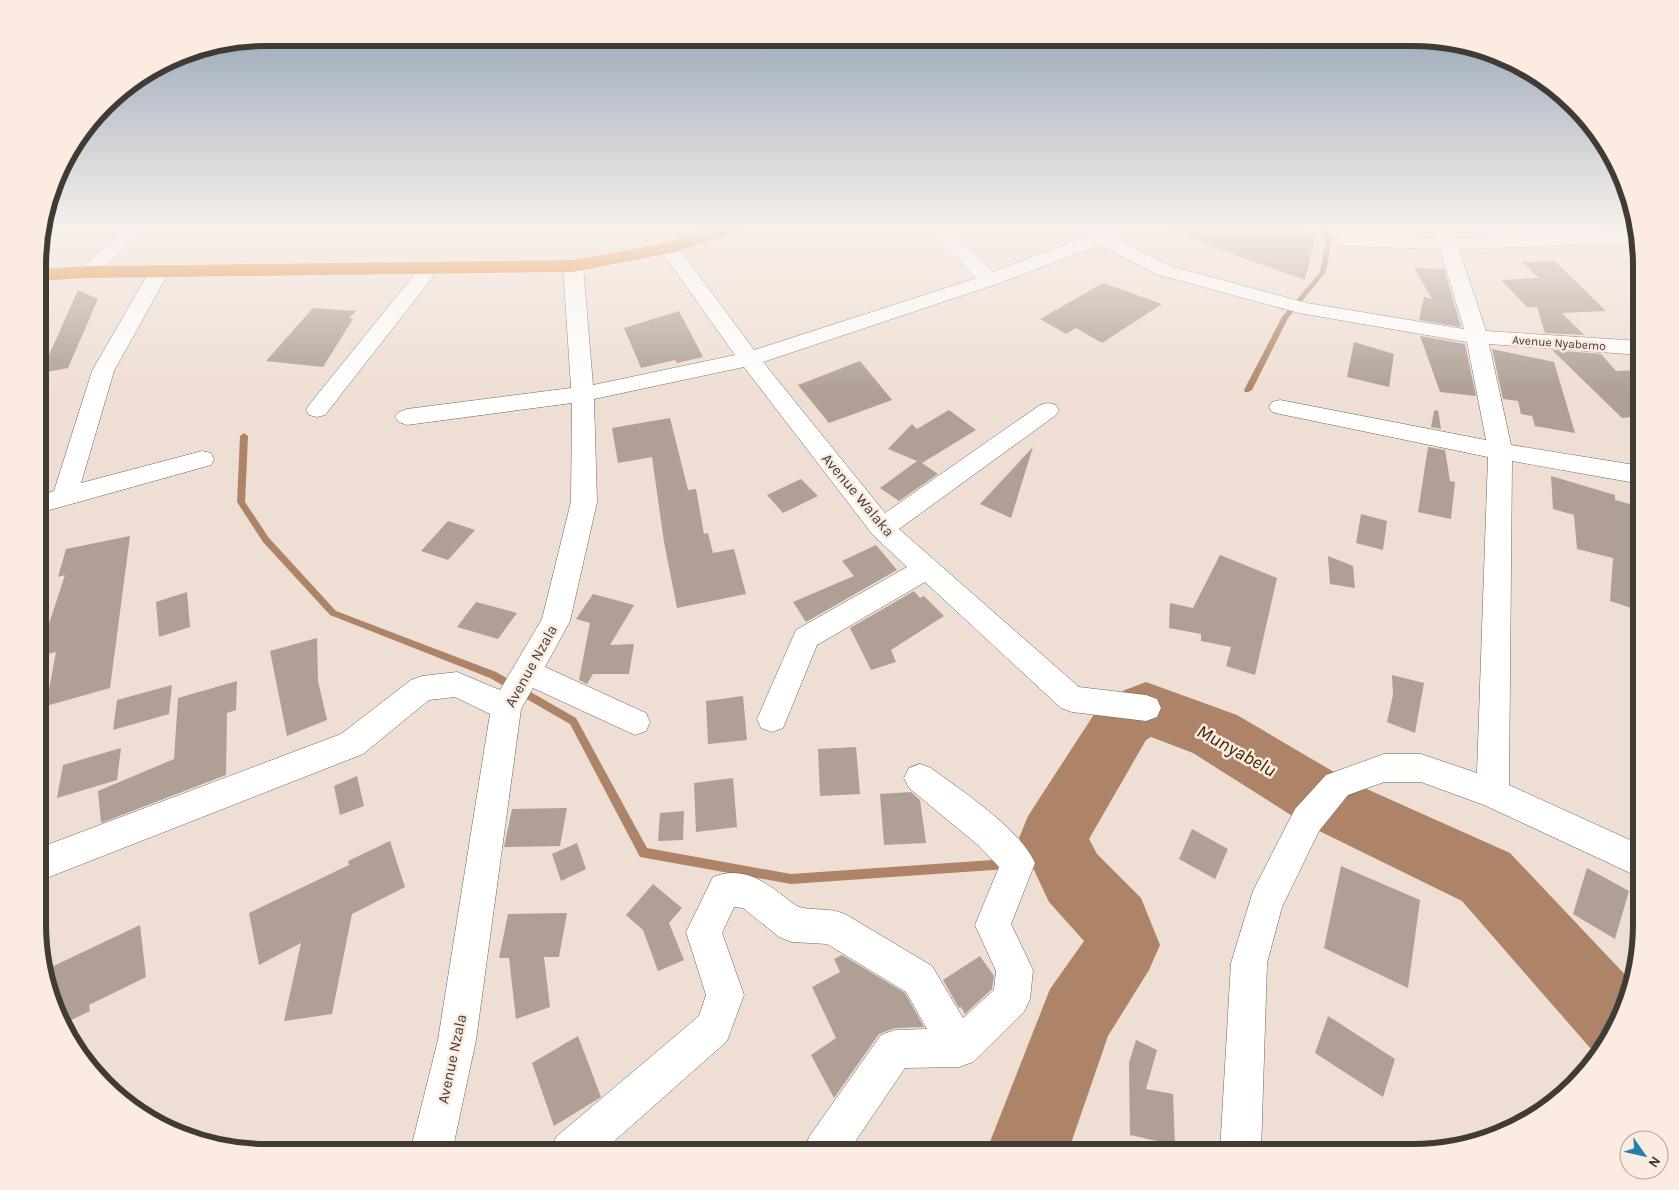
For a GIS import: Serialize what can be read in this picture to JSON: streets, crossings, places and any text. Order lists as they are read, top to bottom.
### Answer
{
  "streets": {
    "street": ["Avenue Nyabemo", "Avenue Walaka", "Avenue Nzala"]
  },
  "water": ["Munyabelu"],
  "north": "bottom right"
}
